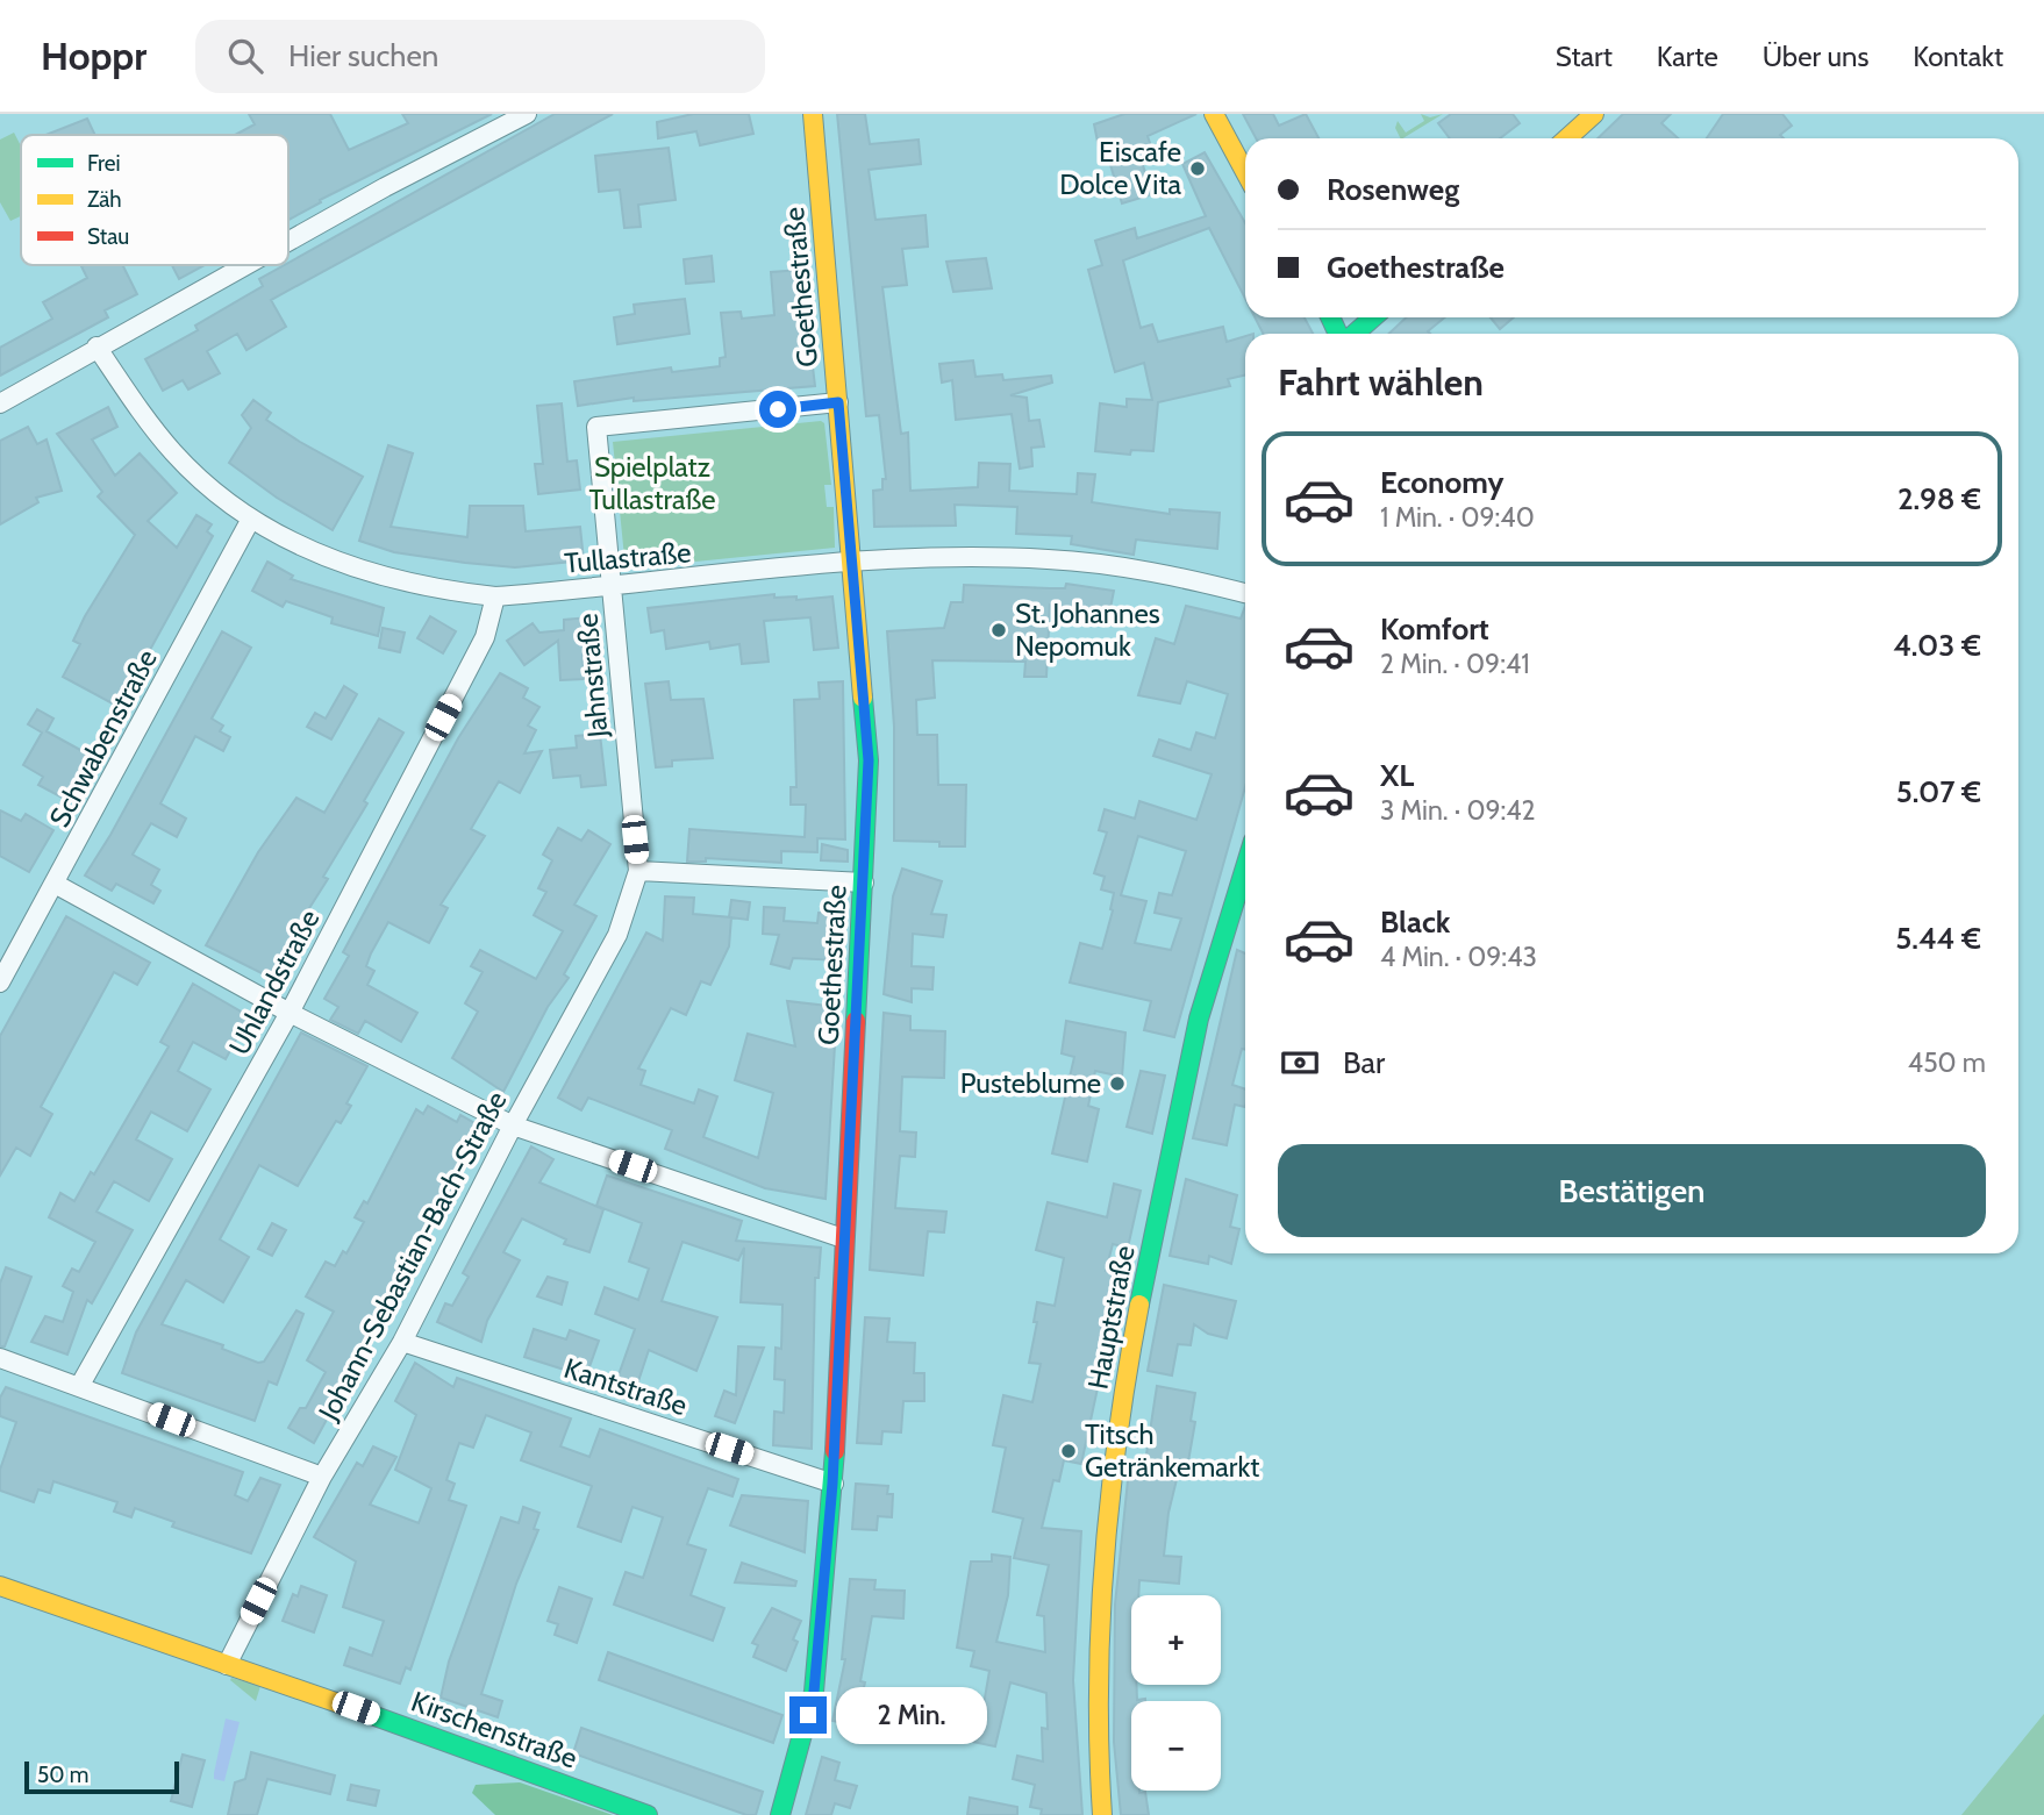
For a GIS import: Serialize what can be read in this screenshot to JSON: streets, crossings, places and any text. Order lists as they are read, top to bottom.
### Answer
{
  "streets": {
    "street": [
      "Goethestraße",
      "Tullastraße",
      "Jahnstraße",
      "Schwabenstraße",
      "Uhlandstraße",
      "Johann-Sebastian-Bach-Straße",
      "Hauptstraße",
      "Kantstraße",
      "Kirschenstraße"
    ]
  },
  "crossings": [
    ["Goethestraße", "Tullastraße"],
    ["Goethestraße", "Jahnstraße"],
    ["Goethestraße", "Kantstraße"],
    ["Tullastraße", "Jahnstraße"],
    ["Tullastraße", "Schwabenstraße"],
    ["Tullastraße", "Uhlandstraße"],
    ["Jahnstraße", "Johann-Sebastian-Bach-Straße"],
    ["Johann-Sebastian-Bach-Straße", "Kantstraße"],
    ["Johann-Sebastian-Bach-Straße", "Kirschenstraße"]
  ],
  "parks": ["Spielplatz Tullastraße"],
  "places": [
    "Eiscafe Dolce Vita",
    "St. Johannes Nepomuk",
    "Pusteblume",
    "Titsch Getränkemarkt"
  ],
  "legend": ["Frei", "Zäh", "Stau"],
  "scale_bar": "50 m",
  "page": {
    "header": "Hoppr",
    "search": "Hier suchen",
    "nav": [
      "Start",
      "Karte",
      "Über uns",
      "Kontakt"
    ],
    "banner": ["Rosenweg", "Goethestraße"],
    "heading": "Fahrt wählen",
    "list": [
      {
        "name": "Economy",
        "note": "1 Min. · 09:40",
        "value": "2.98 €"
      },
      {
        "name": "Komfort",
        "note": "2 Min. · 09:41",
        "value": "4.03 €"
      },
      {
        "name": "XL",
        "note": "3 Min. · 09:42",
        "value": "5.07 €"
      },
      {
        "name": "Black",
        "note": "4 Min. · 09:43",
        "value": "5.44 €"
      }
    ],
    "pay": ["Bar", "450 m"],
    "buttons": "Bestätigen",
    "map_buttons": ["+", "−"],
    "bubble": "2 Min.",
    "scale": "50 m"
  }
}
